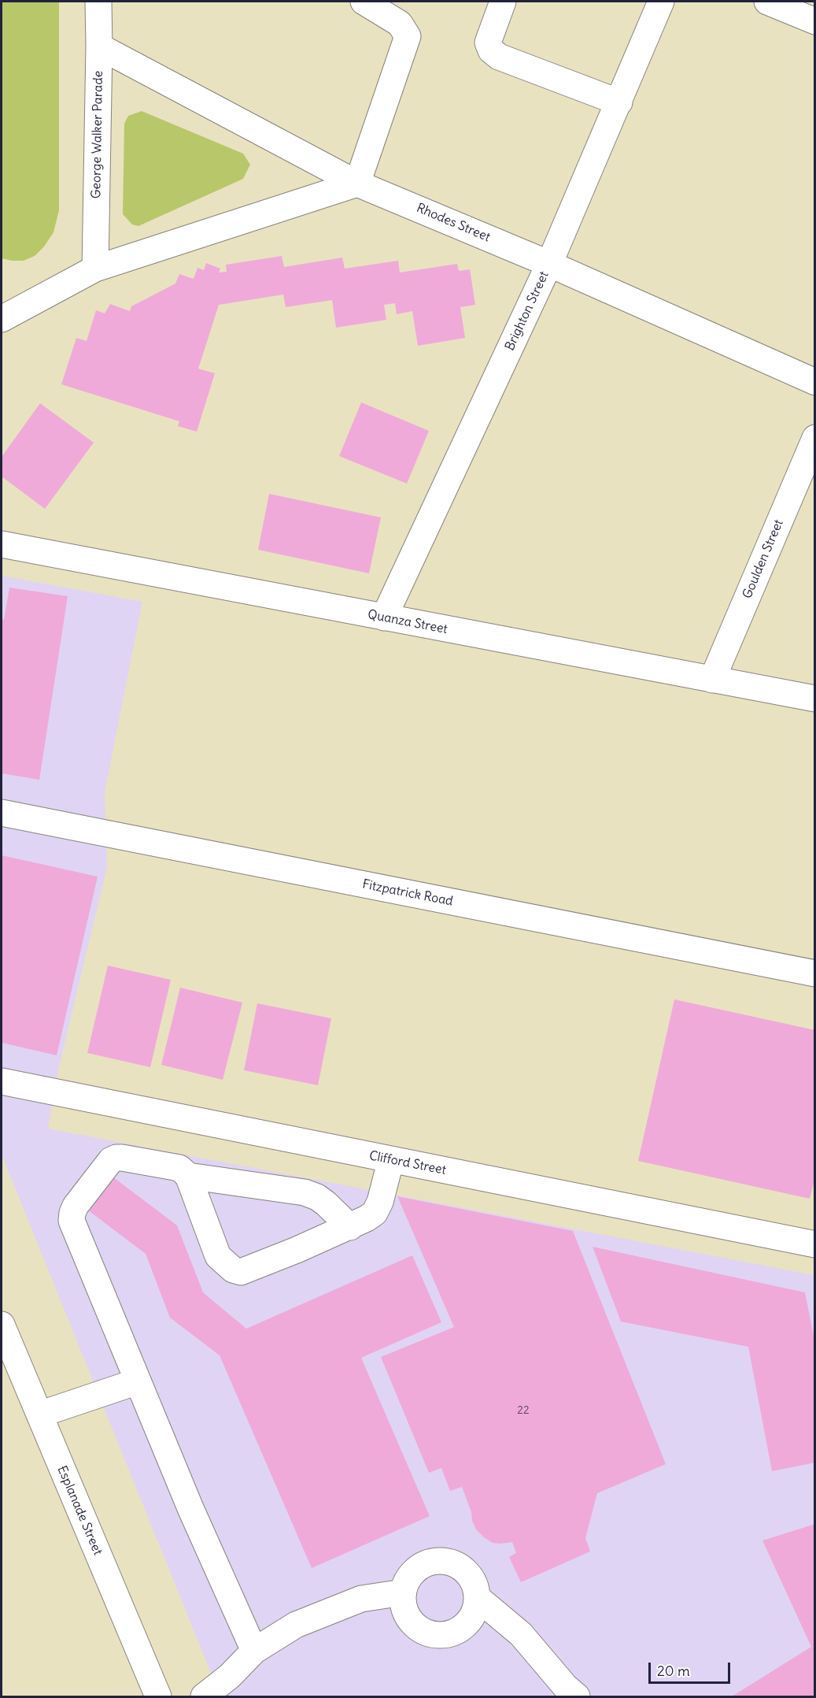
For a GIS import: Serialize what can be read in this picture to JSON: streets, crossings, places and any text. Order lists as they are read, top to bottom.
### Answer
{
  "streets": {
    "street": [
      "George Walker Parade",
      "Rhodes Street",
      "Brighton Street",
      "Goulden Street",
      "Quanza Street",
      "Fitzpatrick Road",
      "Clifford Street",
      "Esplanade Street"
    ]
  },
  "crossings": [
    ["George Walker Parade", "Rhodes Street"],
    ["Rhodes Street", "Brighton Street"],
    ["Brighton Street", "Quanza Street"],
    ["Goulden Street", "Quanza Street"]
  ],
  "house_numbers": ["22"],
  "scale_bar": "20 m"
}
